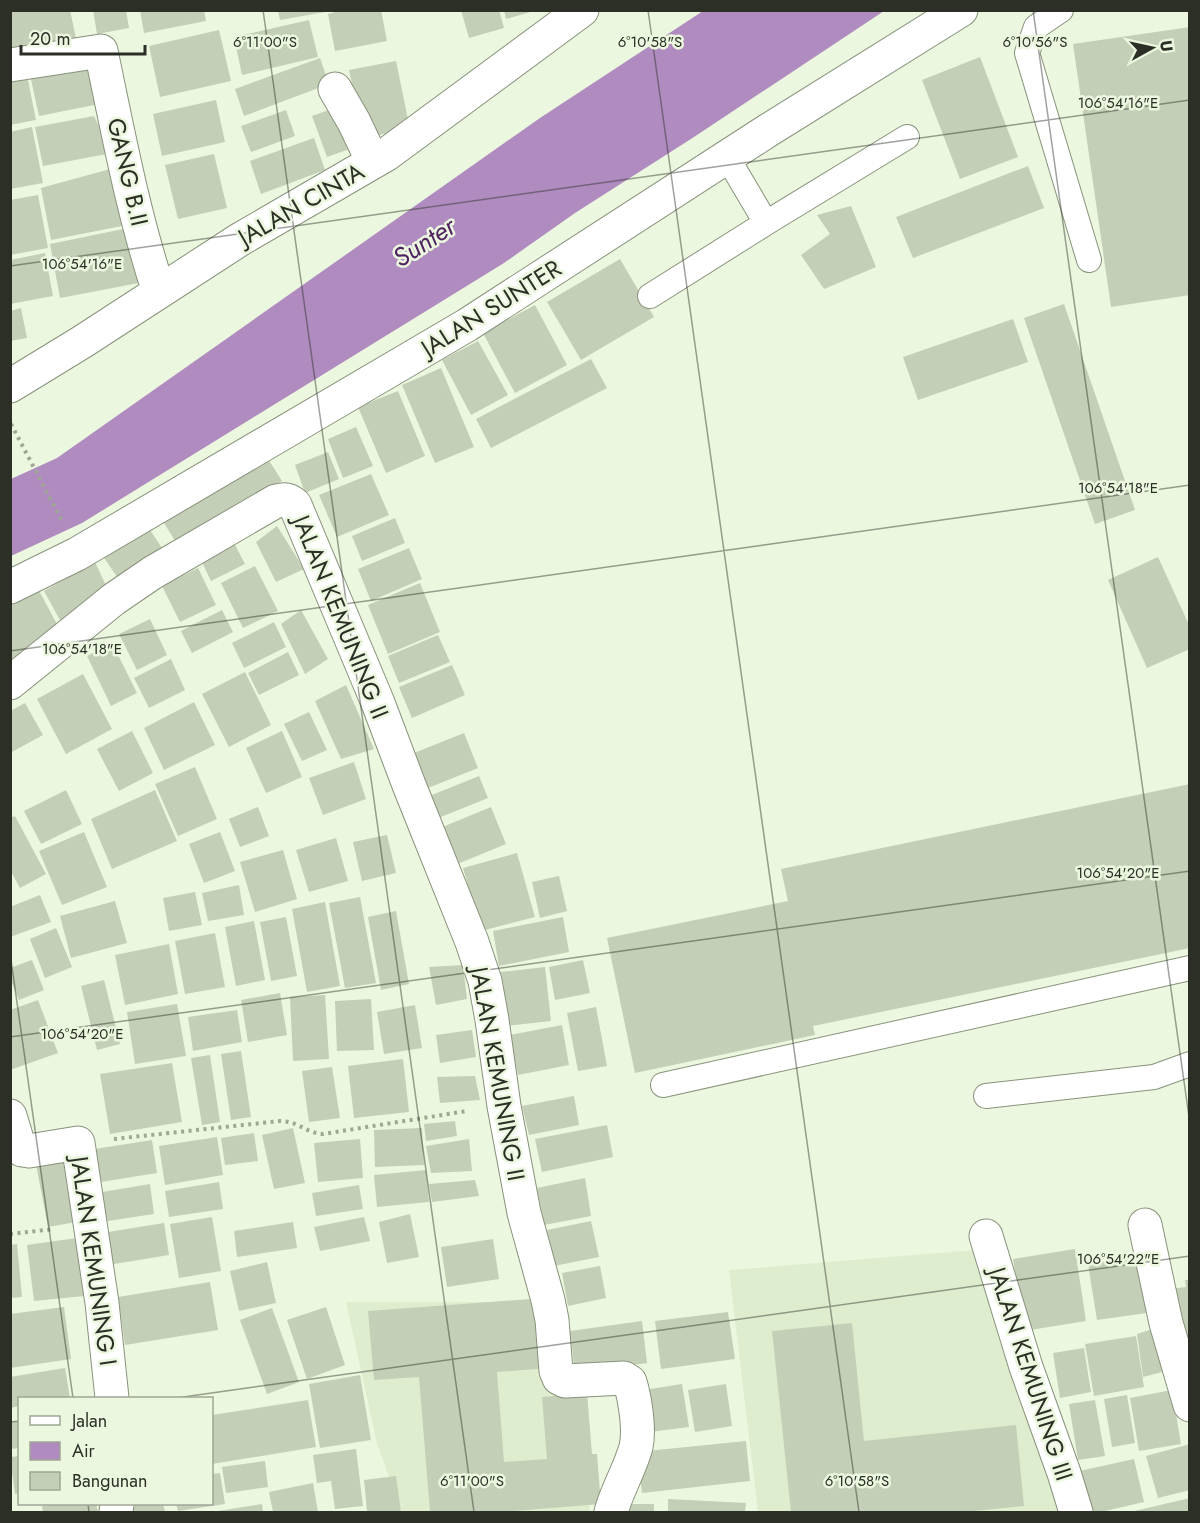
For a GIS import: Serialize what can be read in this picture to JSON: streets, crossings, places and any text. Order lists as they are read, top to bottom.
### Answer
{
  "streets": {
    "street": [
      "GANG B.II",
      "JALAN CINTA",
      "JALAN SUNTER",
      "JALAN KEMUNING II",
      "JALAN KEMUNING I",
      "JALAN KEMUNING III"
    ]
  },
  "crossings": [
    ["GANG B.II", "JALAN CINTA"]
  ],
  "water": ["Sunter"],
  "legend": ["Jalan", "Air", "Bangunan"],
  "scale_bar": "20 m",
  "north": "right",
  "coordinates": [
    "6°11'00\"S",
    "6°10'58\"S",
    "6°10'56\"S",
    "106°54'16\"E",
    "106°54'18\"E",
    "106°54'20\"E",
    "106°54'22\"E"
  ]
}
